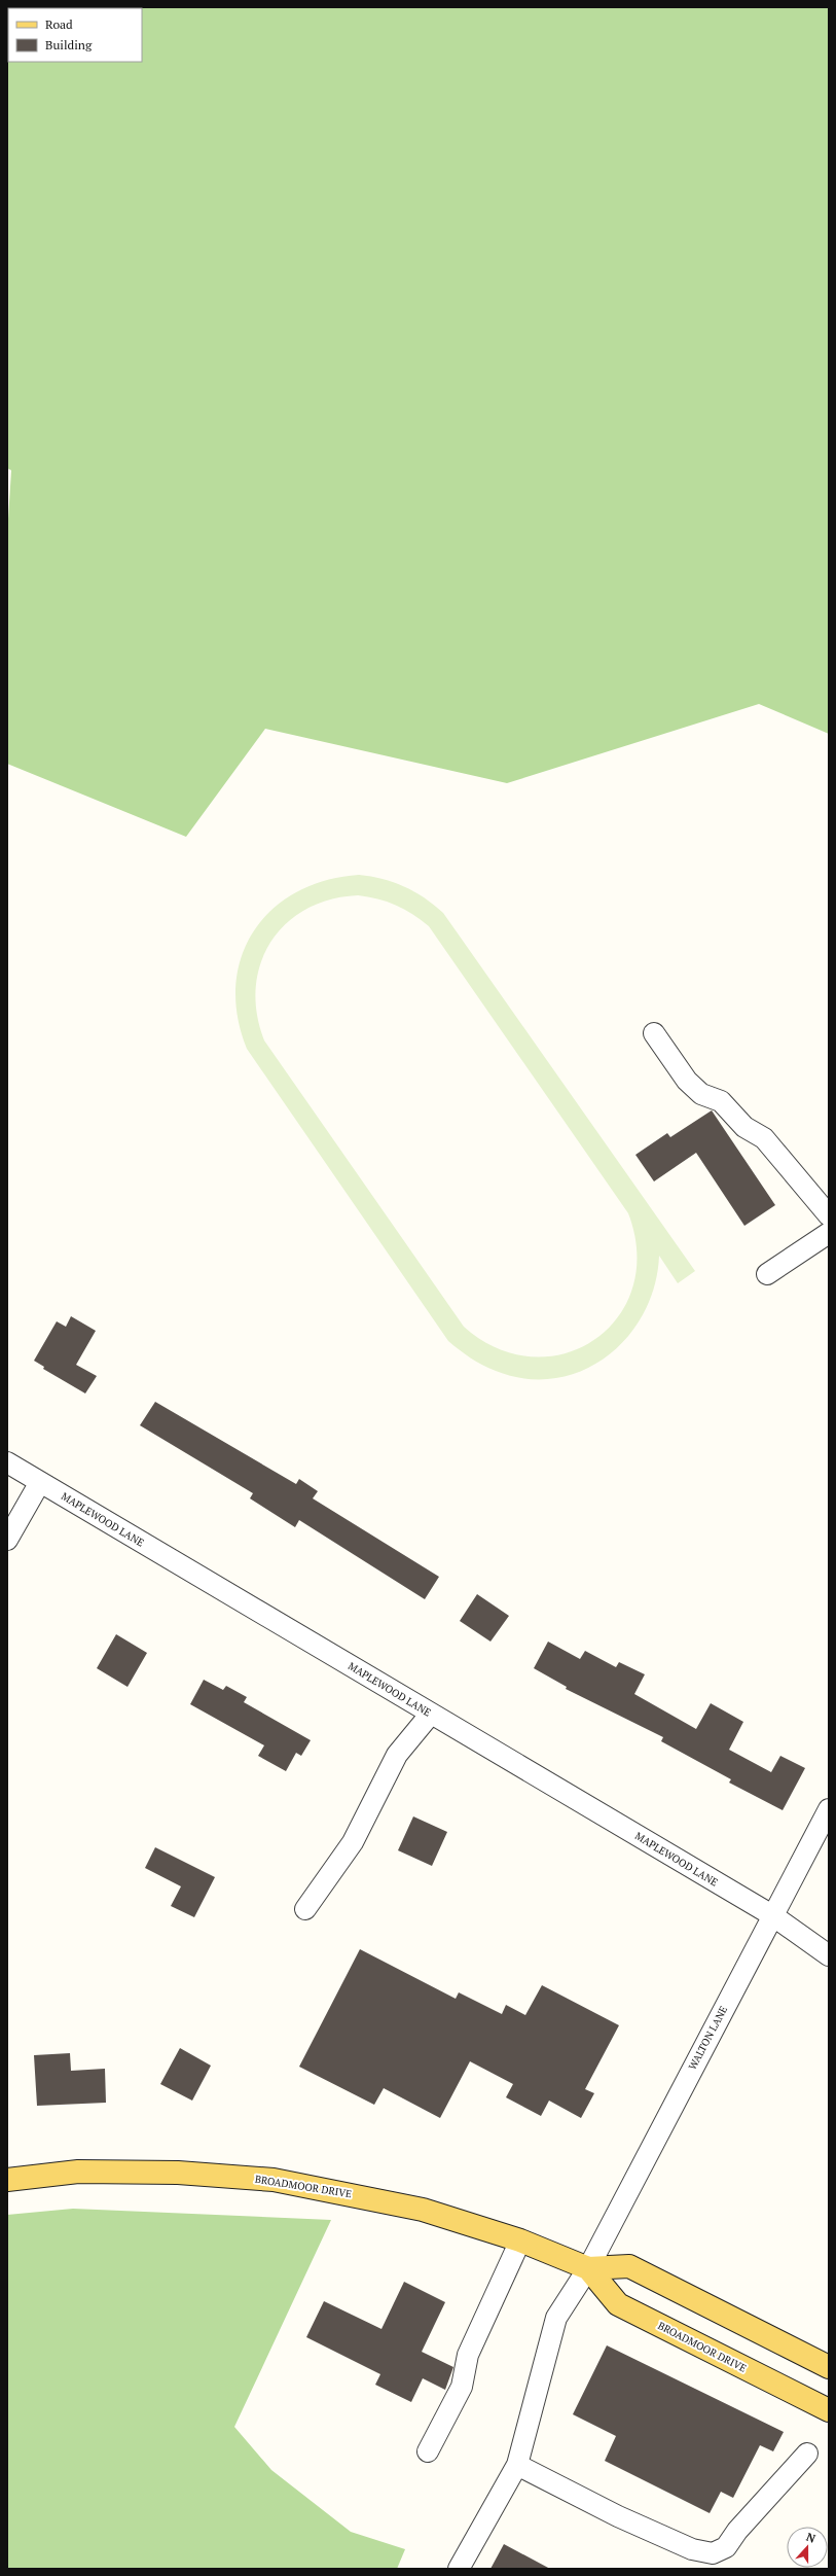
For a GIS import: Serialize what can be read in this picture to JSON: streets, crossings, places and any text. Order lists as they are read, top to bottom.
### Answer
{
  "streets": {
    "main road": ["BROADMOOR DRIVE"],
    "street": ["MAPLEWOOD LANE", "WALTON LANE"]
  },
  "crossings": [
    ["MAPLEWOOD LANE", "WALTON LANE"],
    ["WALTON LANE", "BROADMOOR DRIVE"]
  ],
  "legend": ["Road", "Building"],
  "north": "top"
}
